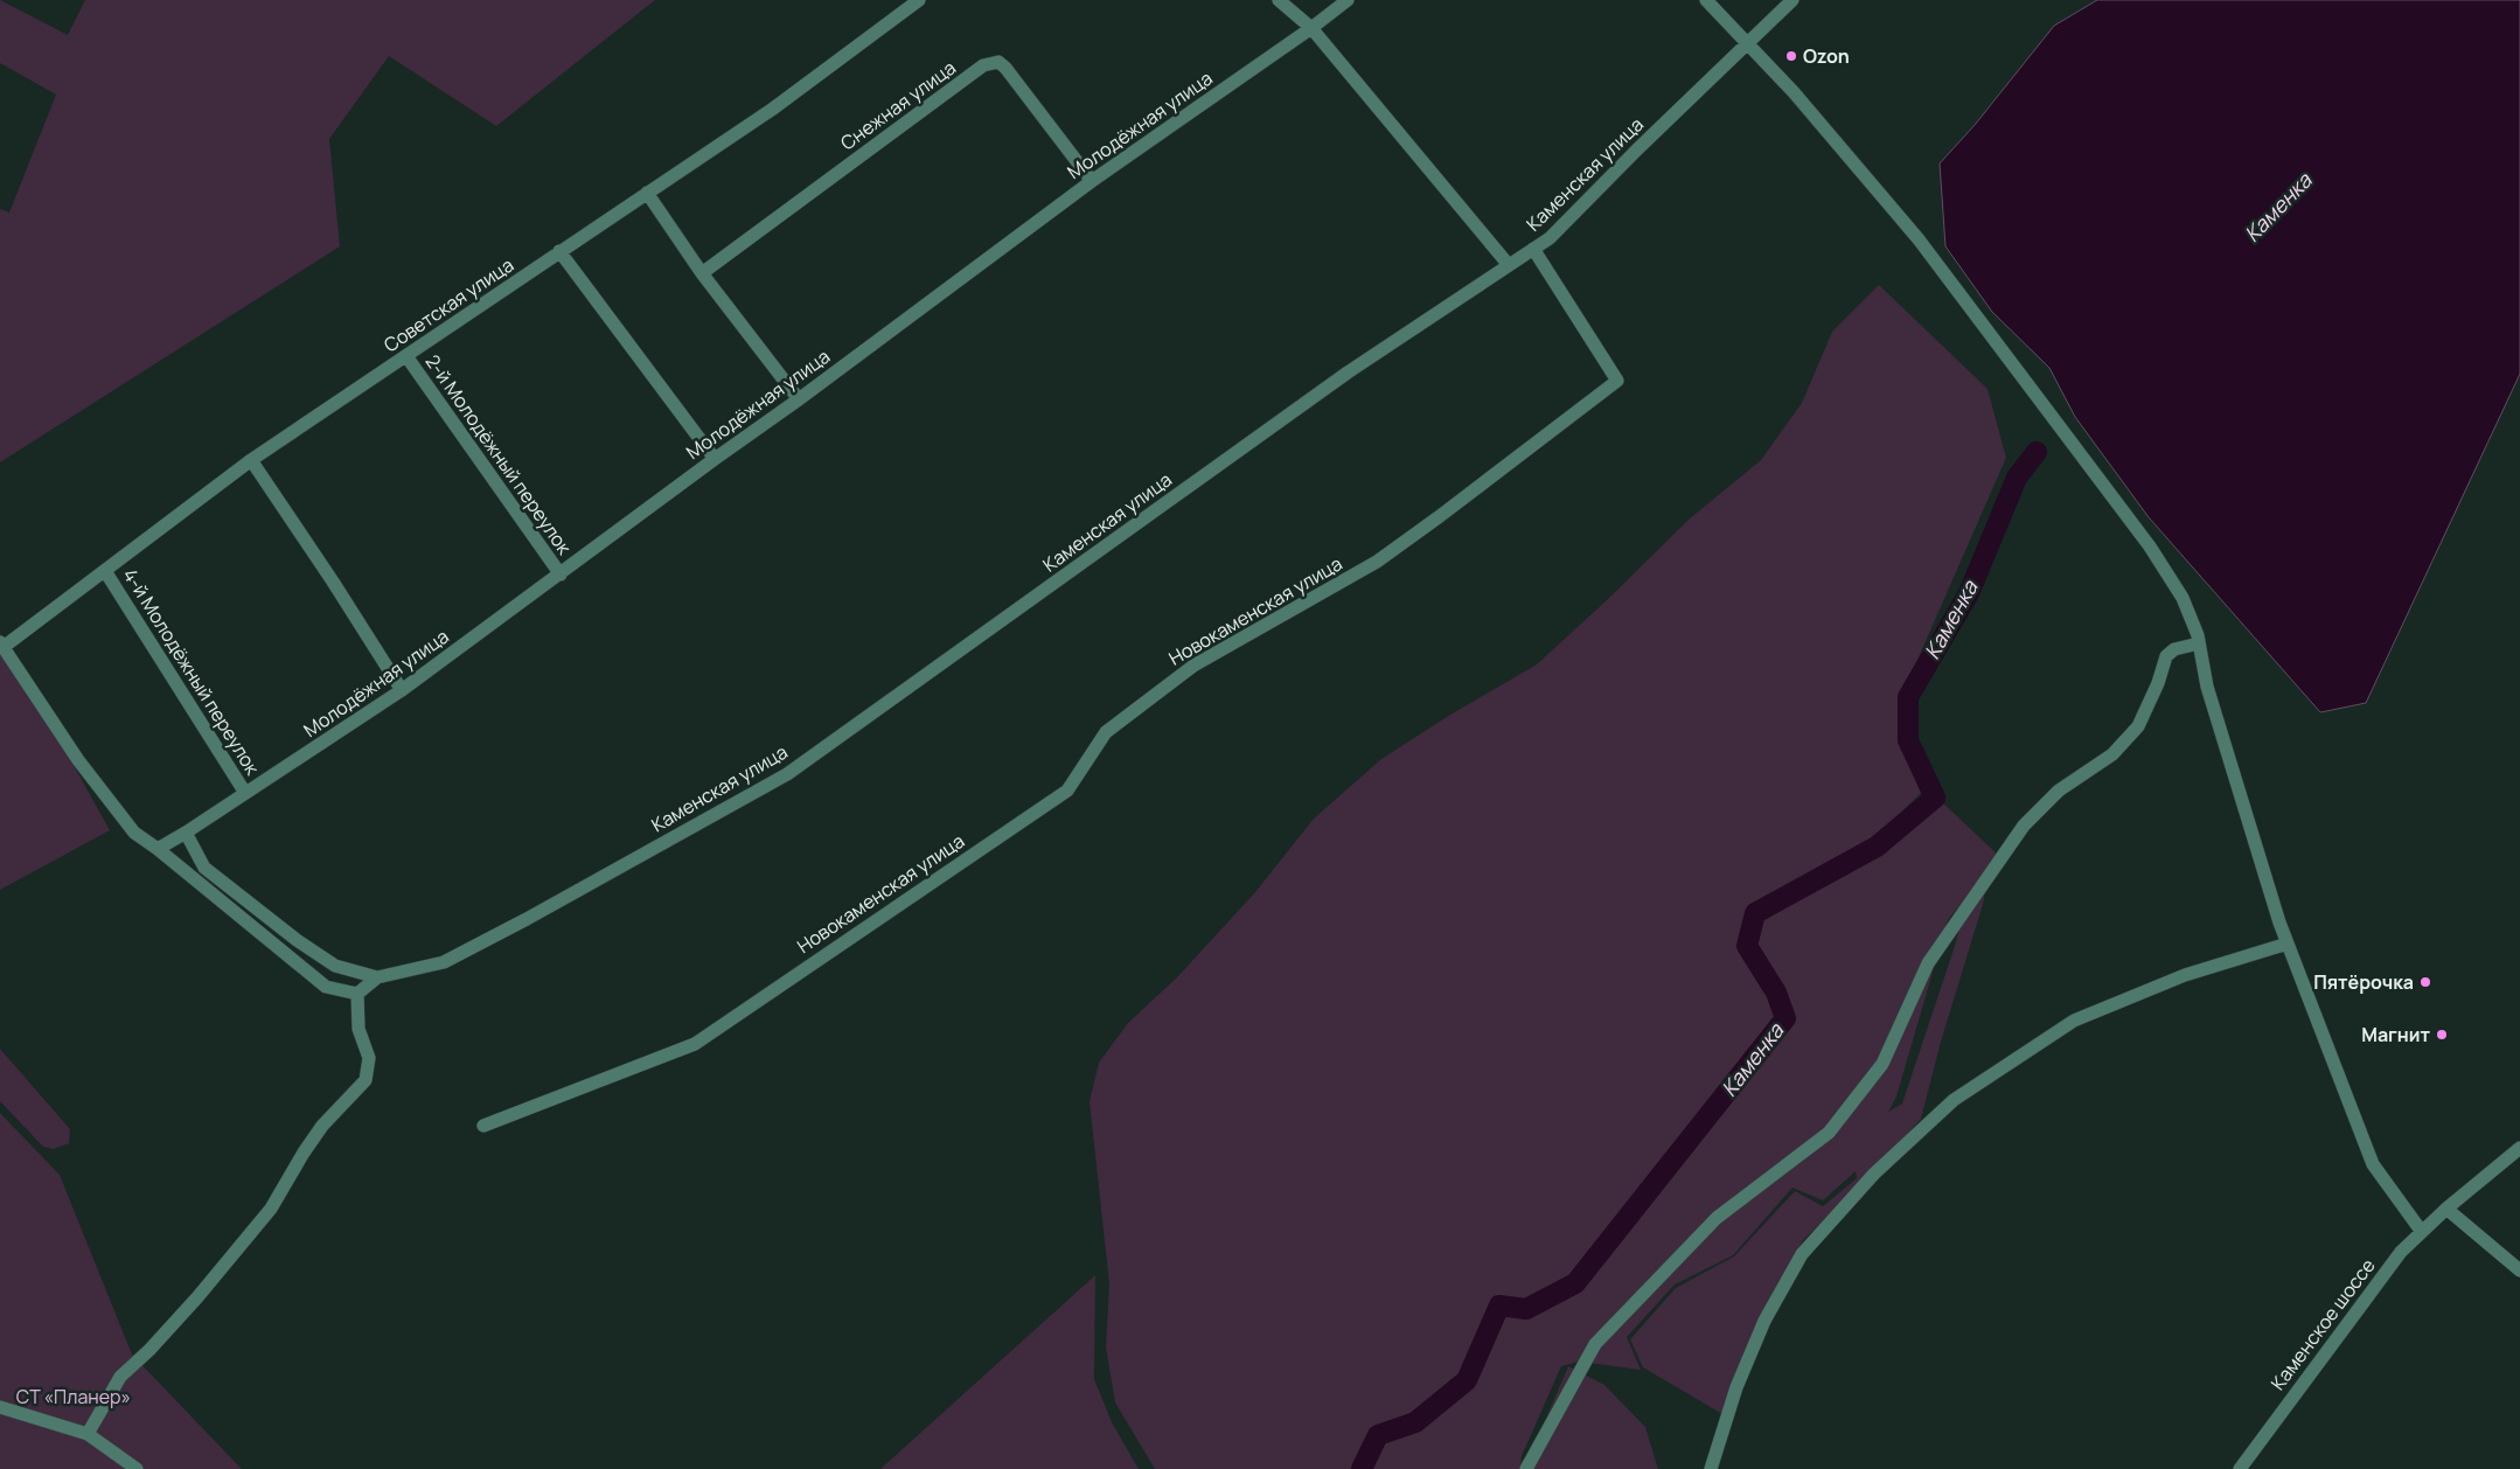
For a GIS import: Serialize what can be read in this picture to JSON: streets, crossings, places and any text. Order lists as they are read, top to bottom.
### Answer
{
  "streets": {
    "street": [
      "Снежная улица",
      "Молодёжная улица",
      "Каменская улица",
      "Советская улица",
      "2-й Молодёжный переулок",
      "Новокаменская улица",
      "4-й Молодёжный переулок",
      "Каменское шоссе"
    ]
  },
  "crossings": [
    ["Снежная улица", "Молодёжная улица"],
    ["Молодёжная улица", "2-й Молодёжный переулок"],
    ["Молодёжная улица", "4-й Молодёжный переулок"],
    ["Каменская улица", "Новокаменская улица"],
    ["Советская улица", "2-й Молодёжный переулок"],
    ["Советская улица", "4-й Молодёжный переулок"]
  ],
  "water": ["Каменка"],
  "parks": ["СТ «Планер»"],
  "places": ["Ozon", "Пятёрочка", "Магнит"]
}
